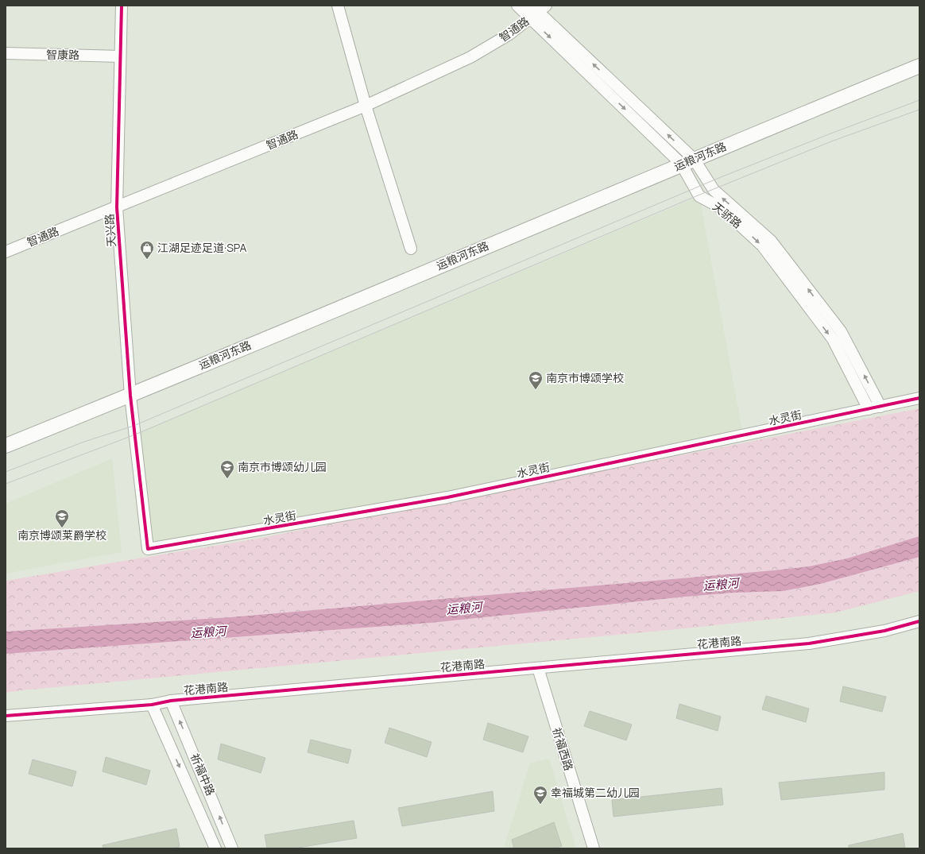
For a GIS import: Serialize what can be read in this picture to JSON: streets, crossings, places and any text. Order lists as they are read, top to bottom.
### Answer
{
  "streets": {
    "main road": ["运粮河东路"],
    "street": [
      "智通路",
      "智康路",
      "天骄路",
      "天兴路",
      "水灵街",
      "花港南路",
      "祈福西路",
      "祈福中路"
    ]
  },
  "crossings": [
    ["智通路", "天骄路"],
    ["智通路", "天兴路"],
    ["智康路", "天兴路"],
    ["运粮河东路", "天骄路"],
    ["运粮河东路", "天兴路"],
    ["天骄路", "水灵街"],
    ["天兴路", "水灵街"],
    ["花港南路", "祈福西路"],
    ["花港南路", "祈福中路"]
  ],
  "water": ["运粮河"],
  "places": {
    "shop": ["江湖足迹足道·SPA"],
    "school or university": [
      "南京市博颂学校",
      "南京市博颂幼儿园",
      "南京博颂莱爵学校",
      "幸福城第二幼儿园"
    ]
  }
}
